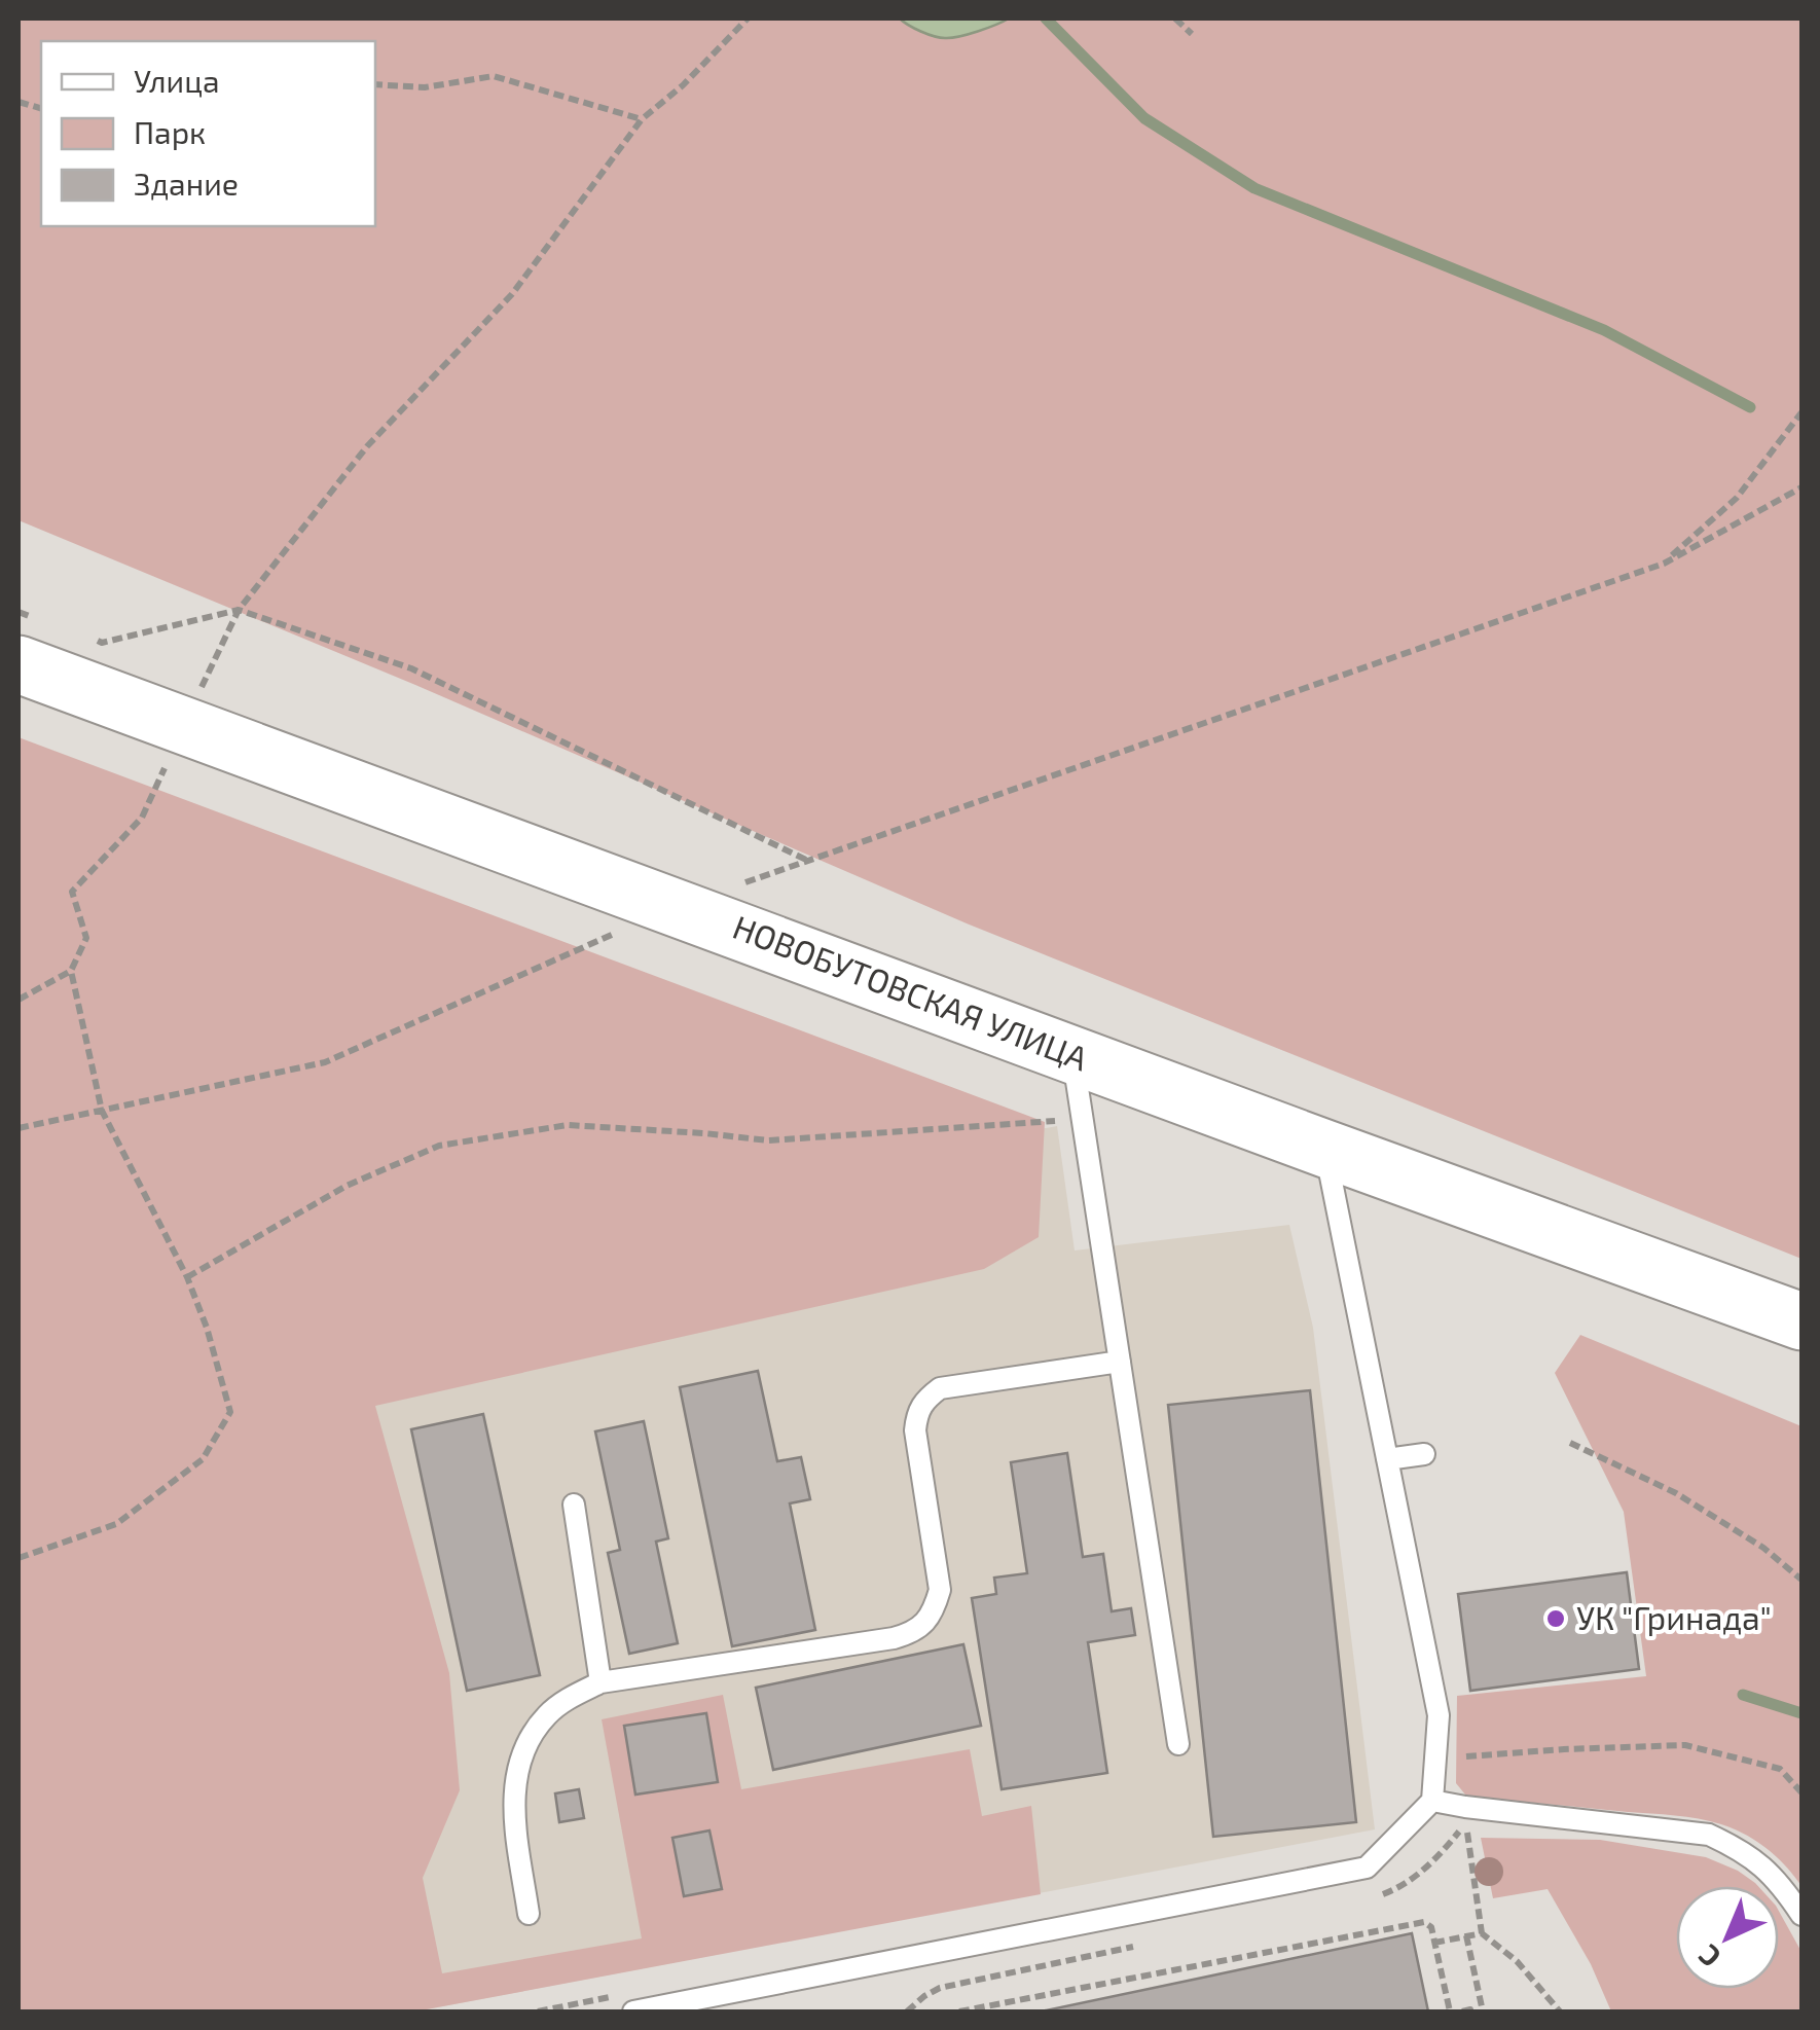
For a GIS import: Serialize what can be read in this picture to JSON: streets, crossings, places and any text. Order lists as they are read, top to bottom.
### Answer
{
  "streets": {
    "street": ["НОВОБУТОВСКАЯ УЛИЦА"]
  },
  "places": ["УК \"Гринада\""],
  "legend": ["Улица", "Парк", "Здание"],
  "north": "bottom left"
}
